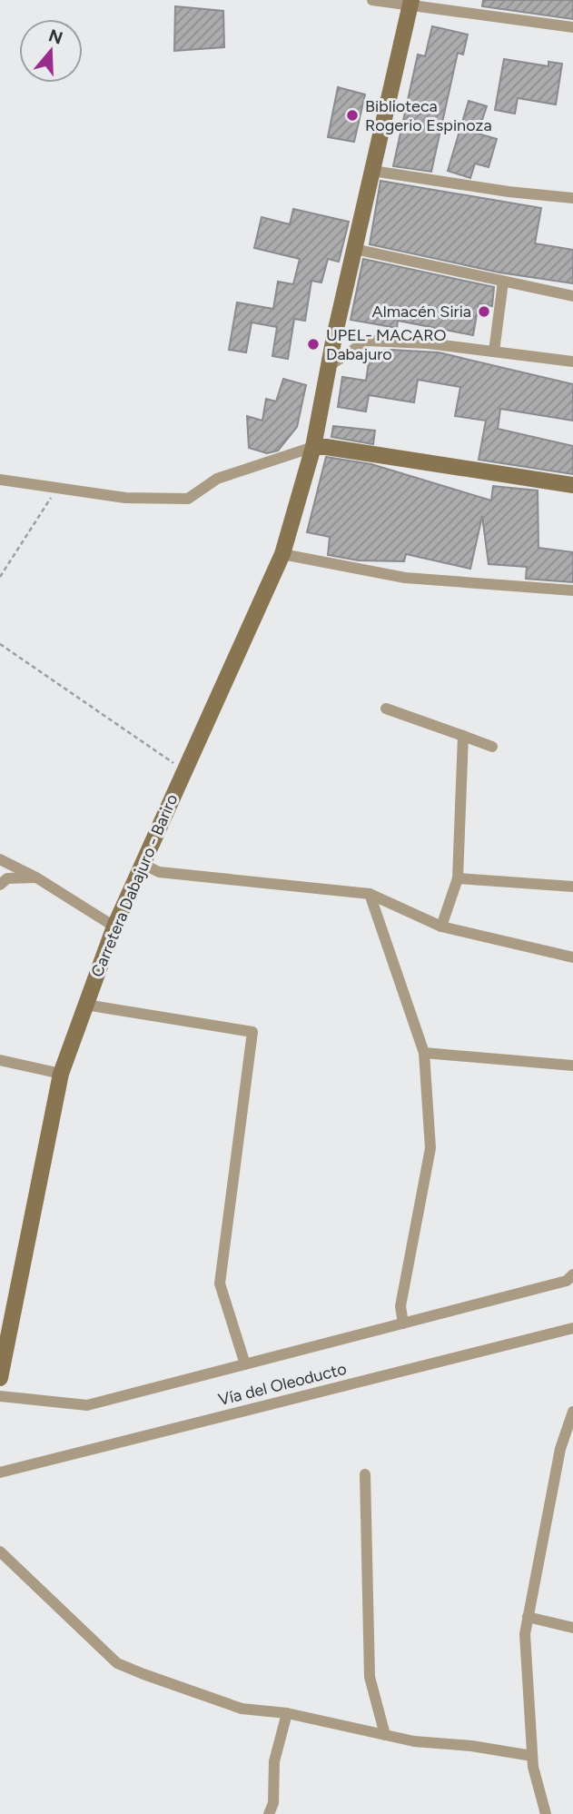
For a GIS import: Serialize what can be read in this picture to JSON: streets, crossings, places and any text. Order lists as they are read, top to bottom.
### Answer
{
  "streets": {
    "street": ["Carretera Dabajuro - Bariro", "Vía del Oleoducto"]
  },
  "places": ["Biblioteca Rogerio Espinoza", "Almacén Siria", "UPEL- MACARO Dabajuro"],
  "north": "top"
}
